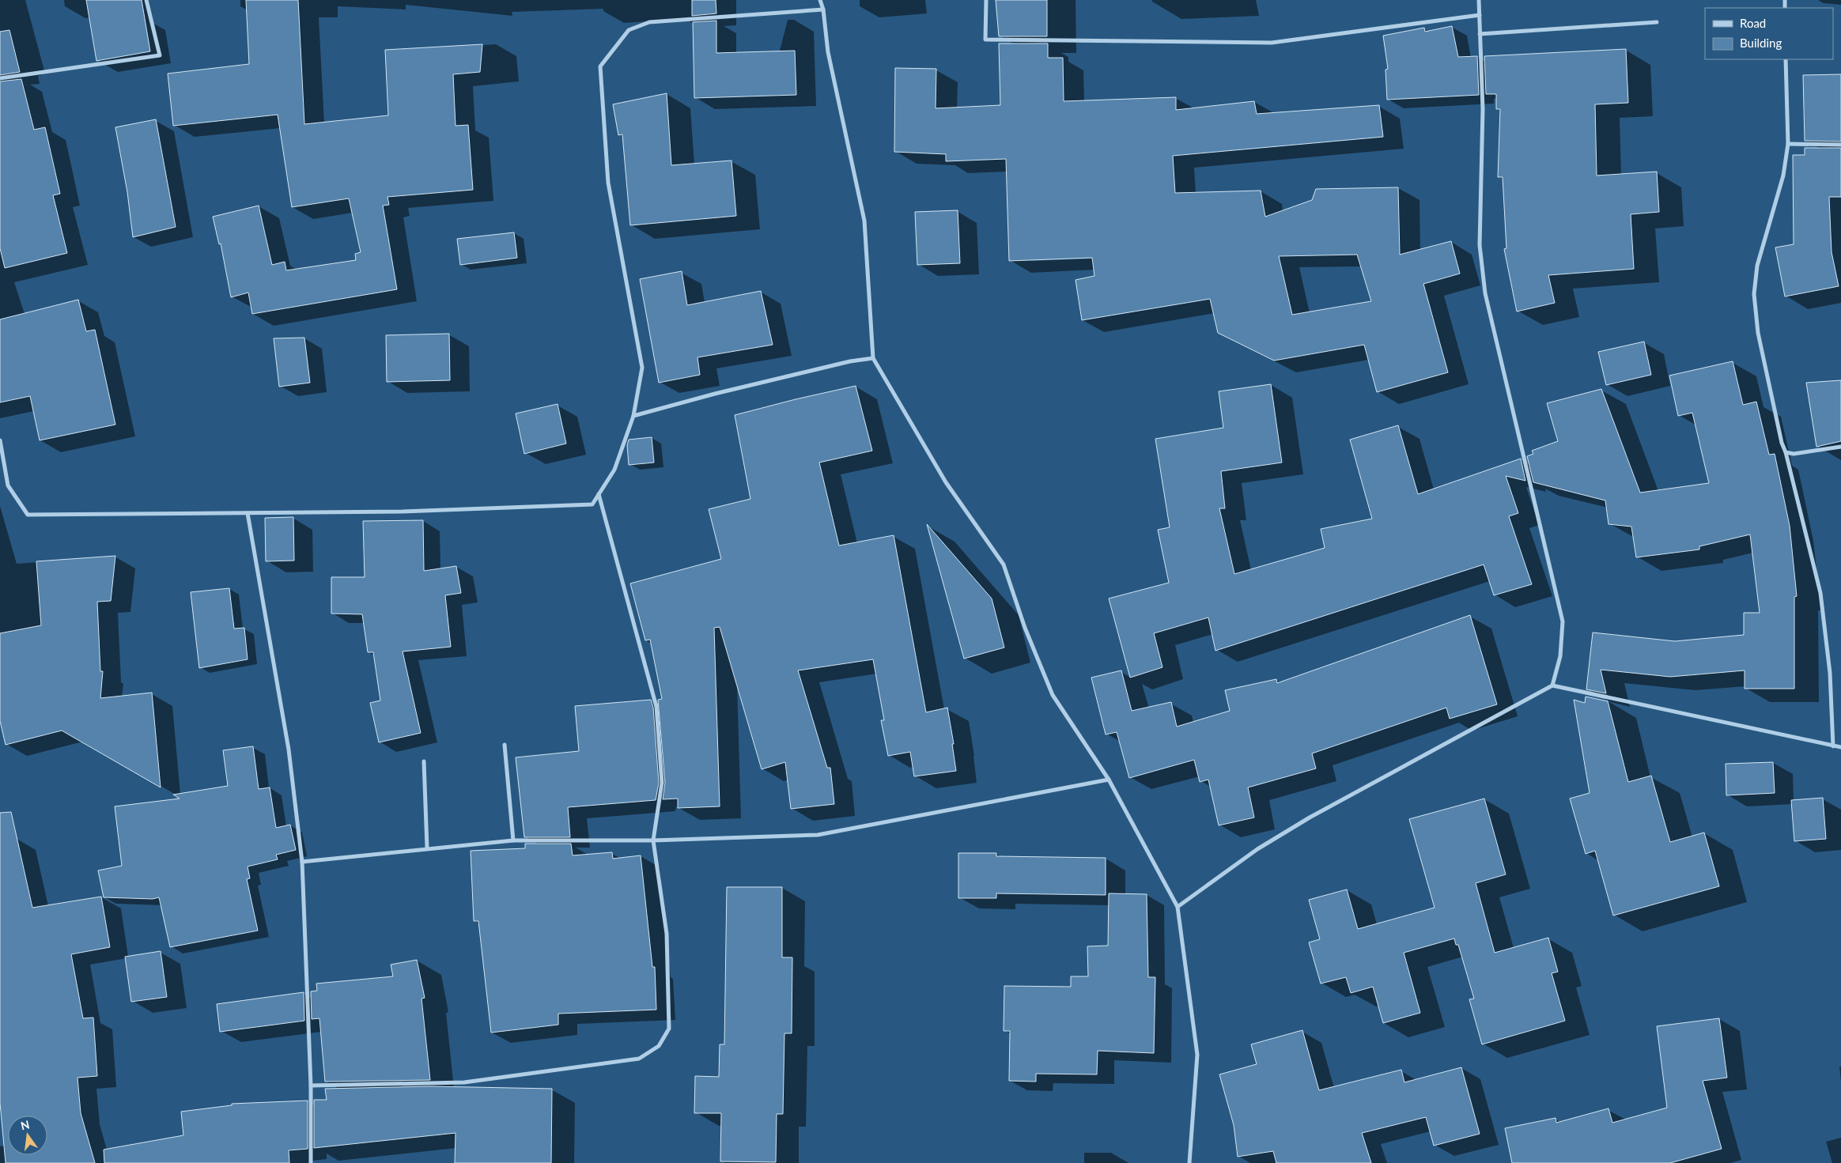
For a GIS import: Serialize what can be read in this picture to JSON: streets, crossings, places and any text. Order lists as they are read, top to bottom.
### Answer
{
  "legend": ["Road", "Building"],
  "north": "top"
}
